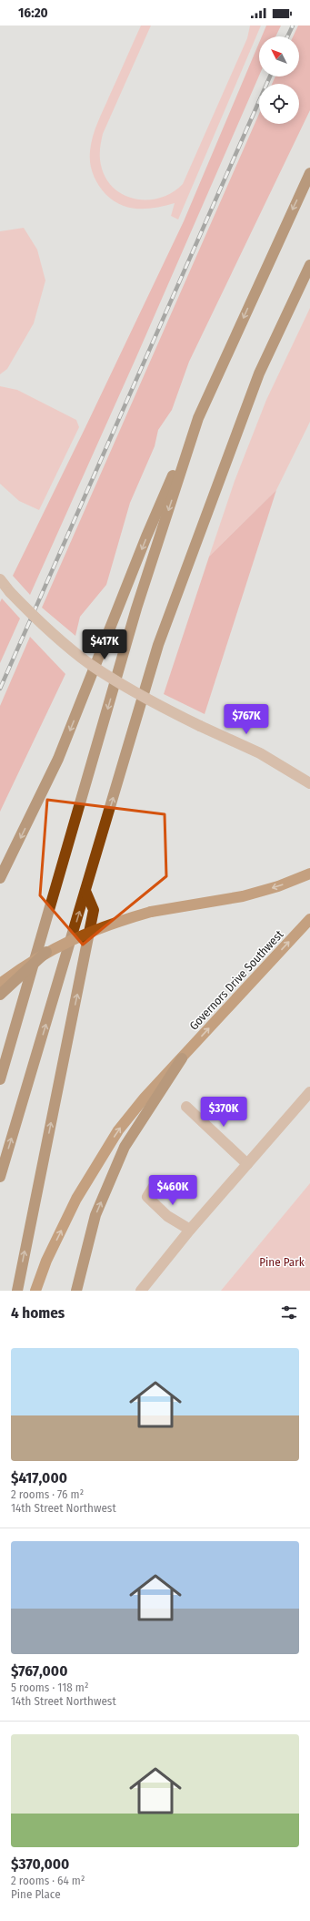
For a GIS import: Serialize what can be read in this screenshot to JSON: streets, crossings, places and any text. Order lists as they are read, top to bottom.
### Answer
{
  "streets": {
    "main road": ["Governors Drive Southwest"]
  },
  "one_way": ["Governors Drive Southwest"],
  "parks": ["Pine Park"],
  "north": "top left",
  "page": {
    "status": "16:20",
    "price": [
      "$417K",
      "$767K",
      "$370K",
      "$460K"
    ],
    "heading": "4 homes",
    "list": [
      {
        "name": "$417,000",
        "note": "2 rooms · 76 m² · 14th Street Northwest"
      },
      {
        "name": "$767,000",
        "note": "5 rooms · 118 m² · 14th Street Northwest"
      },
      {
        "name": "$370,000",
        "note": "2 rooms · 64 m² · Pine Place"
      }
    ]
  }
}
